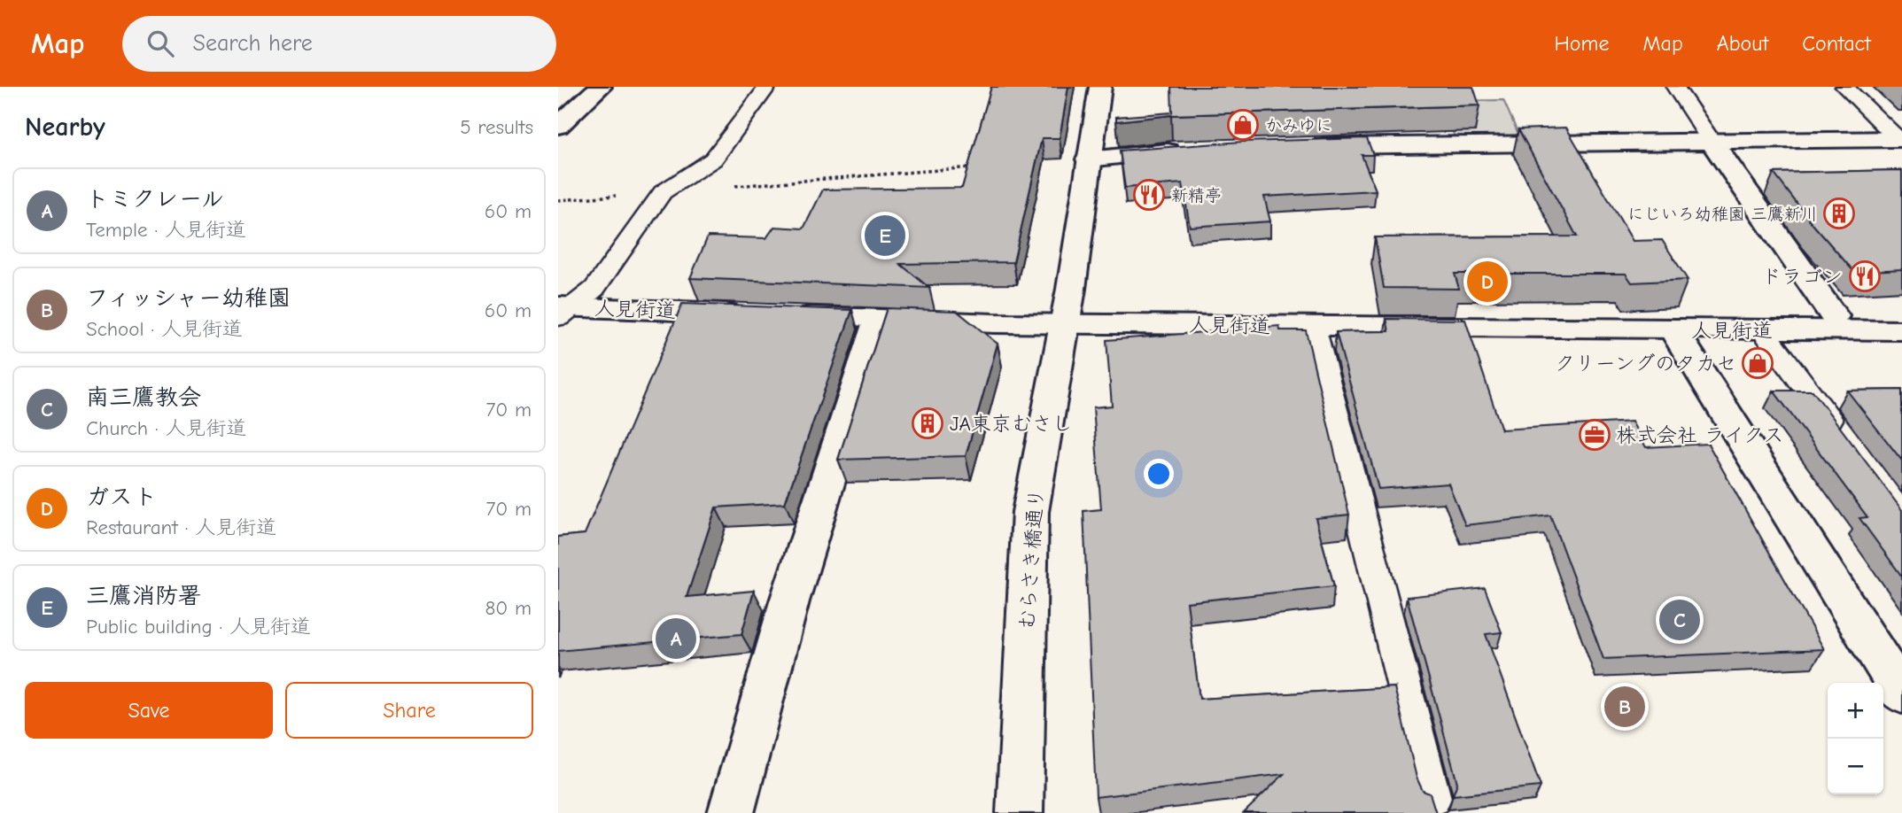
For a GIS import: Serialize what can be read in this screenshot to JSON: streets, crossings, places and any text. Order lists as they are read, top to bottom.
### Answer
{
  "streets": {
    "street": ["人見街道", "むらさき橋通り"]
  },
  "crossings": [
    ["人見街道", "むらさき橋通り"]
  ],
  "places": {
    "shop": ["かみゆに", "クリーングのタカセ"],
    "restaurant": ["新精亭", "ドラゴン"],
    "building": ["にじいろ幼稚園 三鷹新川", "JA東京むさし"],
    "office": ["株式会社 ライクス"]
  },
  "page": {
    "header": "Map",
    "search": "Search here",
    "nav": [
      "Home",
      "Map",
      "About",
      "Contact"
    ],
    "heading": ["Nearby", "5 results"],
    "list": [
      {
        "mark": "A",
        "name": "トミクレール",
        "note": "Temple · 人見街道",
        "value": "60 m"
      },
      {
        "mark": "B",
        "name": "フィッシャー幼稚園",
        "note": "School · 人見街道",
        "value": "60 m"
      },
      {
        "mark": "C",
        "name": "南三鷹教会",
        "note": "Church · 人見街道",
        "value": "70 m"
      },
      {
        "mark": "D",
        "name": "ガスト",
        "note": "Restaurant · 人見街道",
        "value": "70 m"
      },
      {
        "mark": "E",
        "name": "三鷹消防署",
        "note": "Public building · 人見街道",
        "value": "80 m"
      }
    ],
    "pins": [
      "E",
      "D",
      "C",
      "A",
      "B"
    ],
    "buttons": ["Save", "Share"],
    "map_buttons": ["+", "−"]
  }
}
